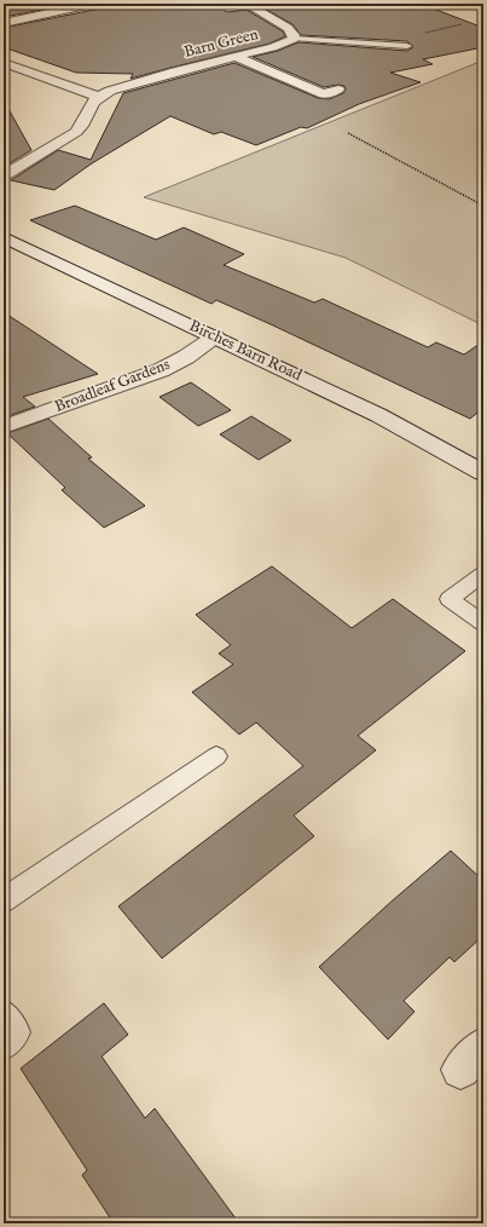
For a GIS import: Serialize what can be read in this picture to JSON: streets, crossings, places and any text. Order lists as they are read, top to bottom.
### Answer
{
  "streets": {
    "street": ["Barn Green", "Birches Barn Road", "Broadleaf Gardens"]
  },
  "crossings": [
    ["Birches Barn Road", "Broadleaf Gardens"]
  ]
}
